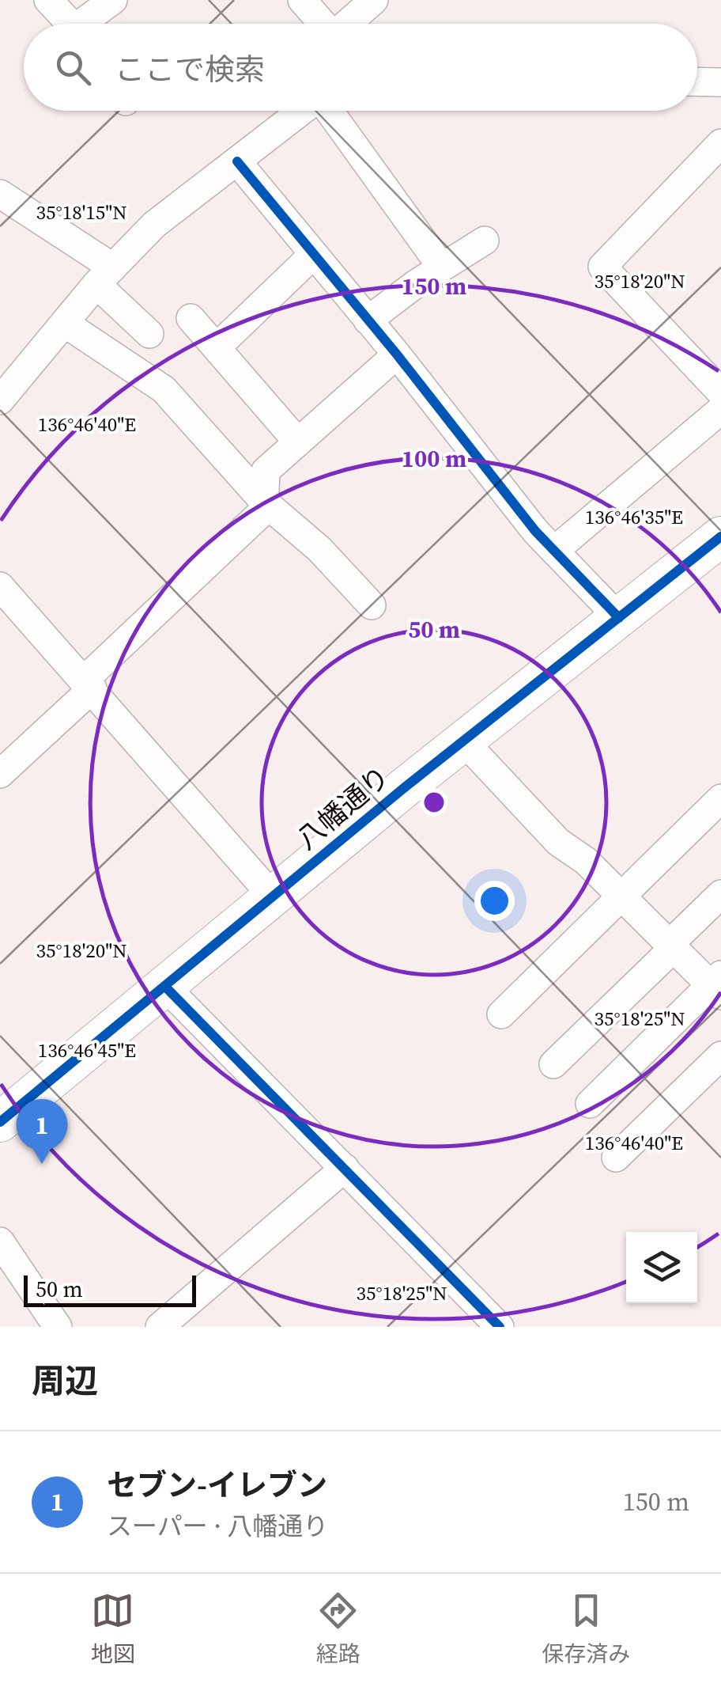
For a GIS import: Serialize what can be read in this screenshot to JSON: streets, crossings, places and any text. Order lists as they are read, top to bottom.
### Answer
{
  "streets": {
    "street": ["八幡通り"]
  },
  "scale_bar": "50 m",
  "page": {
    "search": "ここで検索",
    "pins": "1",
    "scale": "50 m",
    "heading": "周辺",
    "list": [
      {
        "mark": "1",
        "name": "セブン-イレブン",
        "note": "スーパー · 八幡通り",
        "value": "150 m"
      }
    ],
    "nav": ["地図", "経路", "保存済み"]
  },
  "coordinates": [
    "35°18'15\"N",
    "35°18'20\"N",
    "136°46'40\"E",
    "136°46'35\"E",
    "35°18'25\"N",
    "136°46'45\"E"
  ],
  "rings": ["150 m", "100 m", "50 m"]
}
